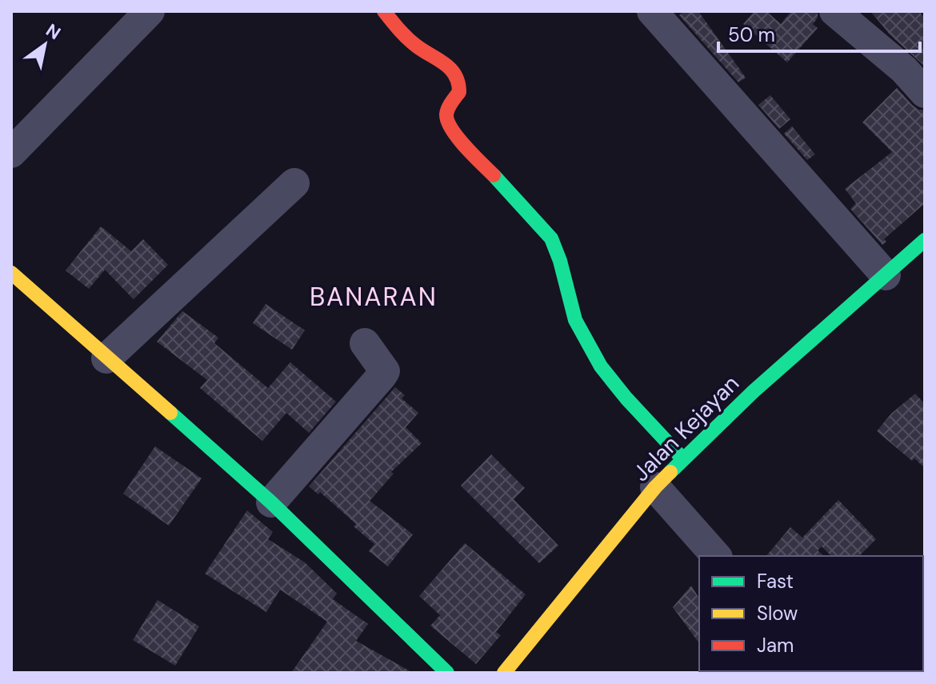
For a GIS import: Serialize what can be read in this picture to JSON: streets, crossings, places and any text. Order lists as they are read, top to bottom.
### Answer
{
  "streets": {
    "street": ["Jalan Kejayan"]
  },
  "districts": ["BANARAN"],
  "legend": ["Fast", "Slow", "Jam"],
  "scale_bar": "50 m",
  "north": "top right"
}
